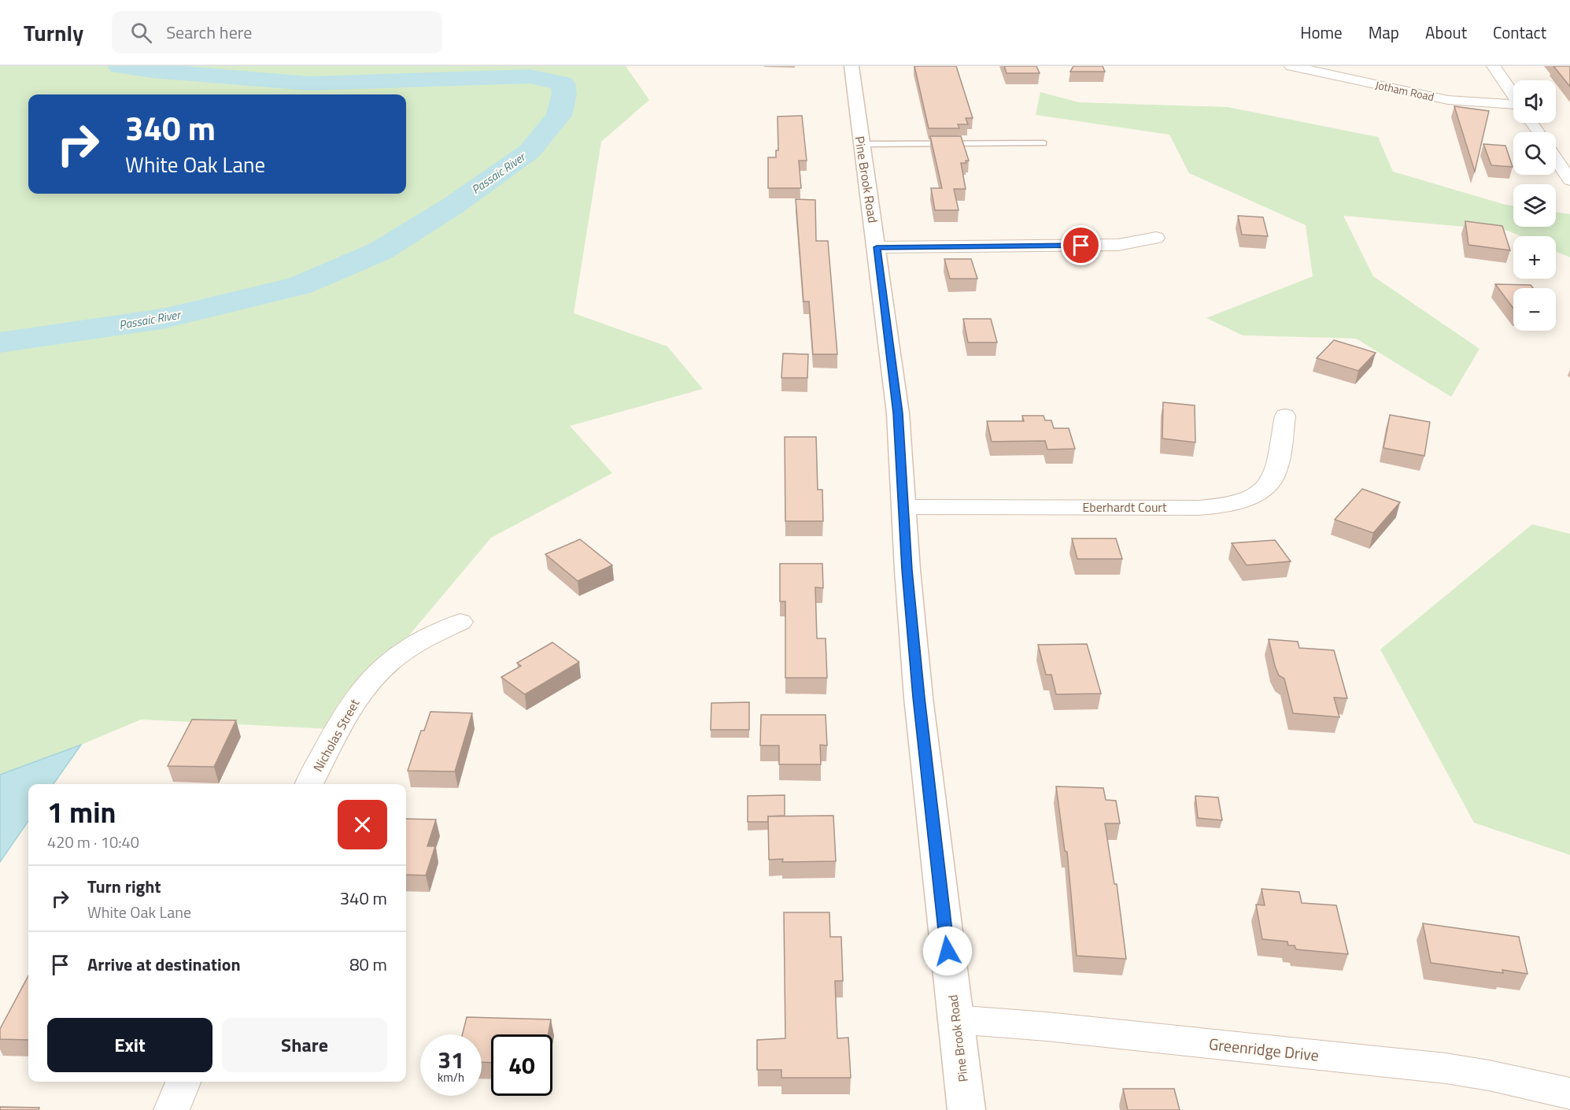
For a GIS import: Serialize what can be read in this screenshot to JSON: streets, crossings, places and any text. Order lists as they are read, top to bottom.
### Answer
{
  "streets": {
    "street": [
      "Jotham Road",
      "Pine Brook Road",
      "Eberhardt Court",
      "Nicholas Street",
      "Greenridge Drive"
    ]
  },
  "crossings": [
    ["Pine Brook Road", "Eberhardt Court"],
    ["Pine Brook Road", "Greenridge Drive"]
  ],
  "water": ["Passaic River"],
  "page": {
    "header": "Turnly",
    "search": "Search here",
    "nav": [
      "Home",
      "Map",
      "About",
      "Contact"
    ],
    "map_buttons": ["+", "−"],
    "turn": ["340 m", "White Oak Lane"],
    "heading": ["1 min", "420 m · 10:40"],
    "list": [
      {
        "name": "Turn right",
        "note": "White Oak Lane",
        "value": "340 m"
      },
      {
        "name": "Arrive at destination",
        "value": "80 m"
      }
    ],
    "buttons": ["Exit", "Share"],
    "speed": "31 km/h",
    "limit": "40"
  }
}
